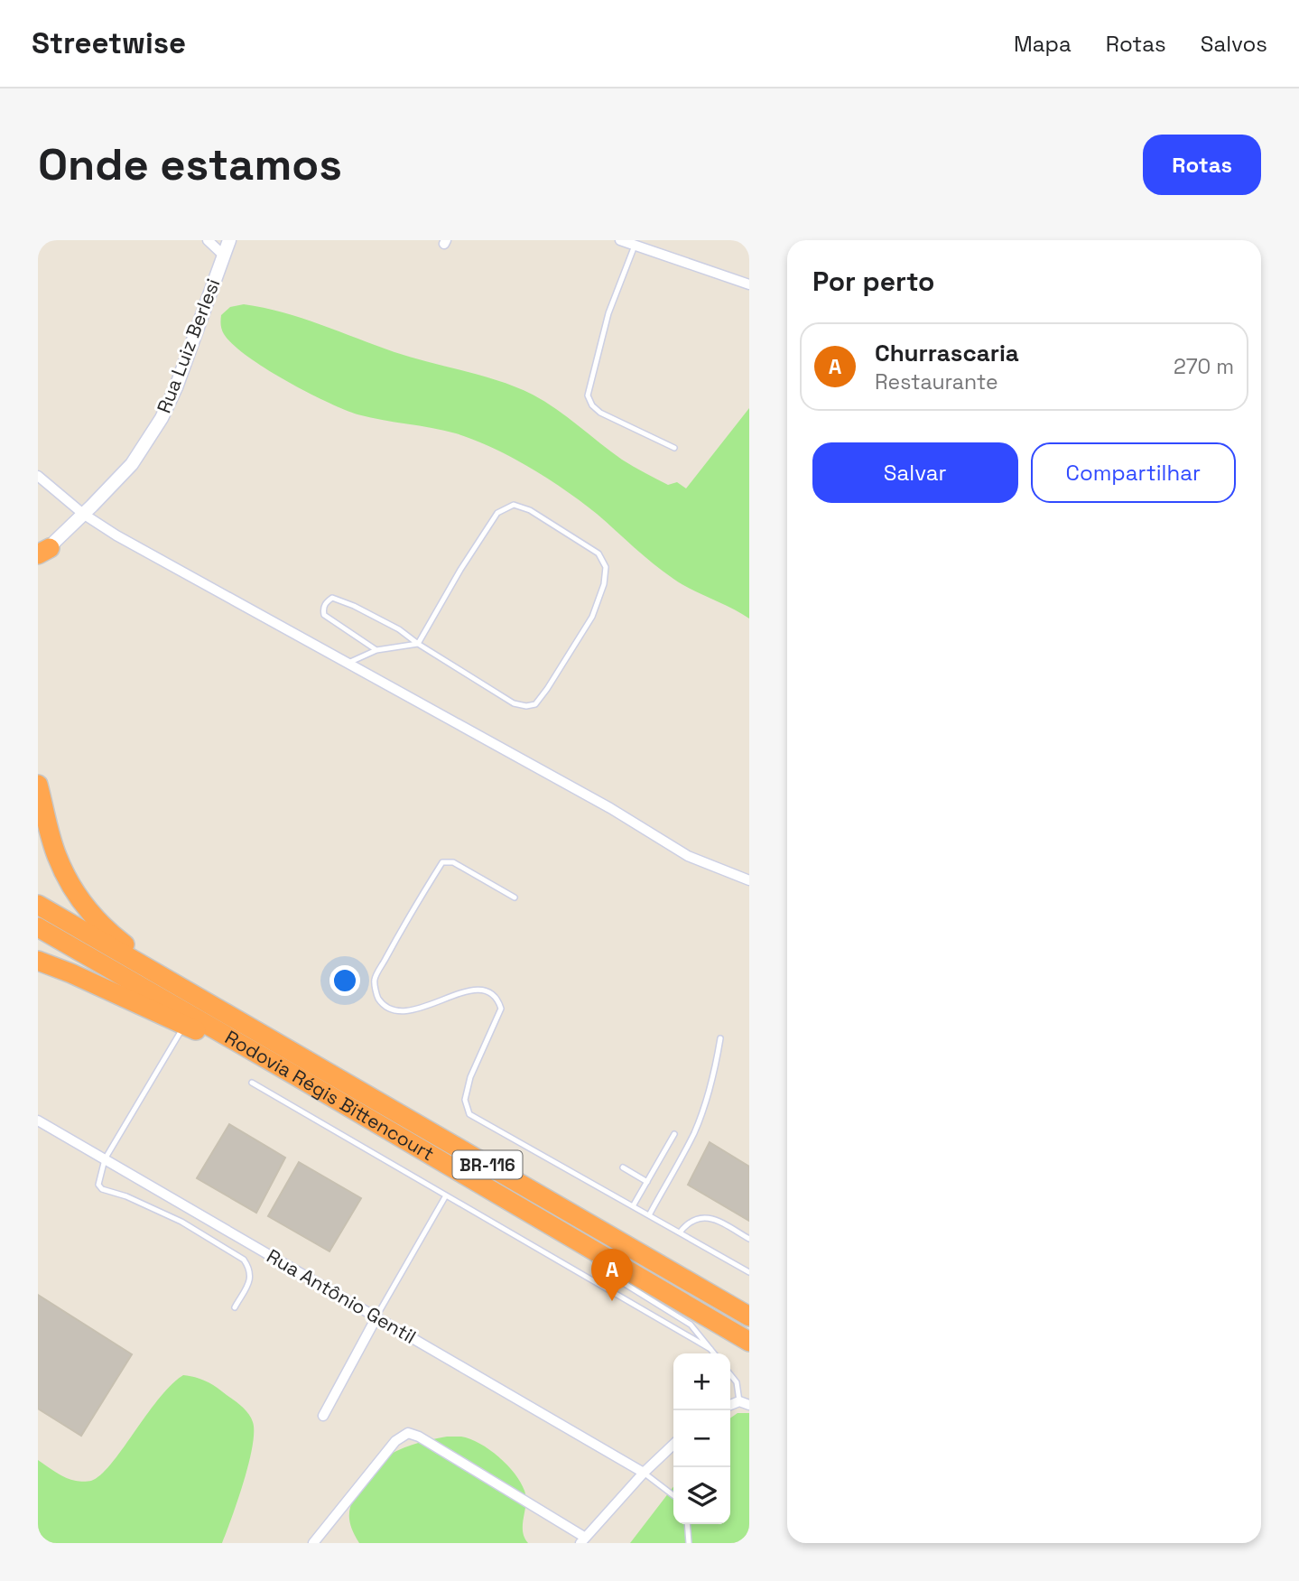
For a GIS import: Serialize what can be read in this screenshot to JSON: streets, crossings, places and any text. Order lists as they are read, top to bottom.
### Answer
{
  "streets": {
    "highway": ["Rodovia Régis Bittencourt", "BR-116"],
    "street": ["Rua Luiz Berlesi", "Rua Antônio Gentil"]
  },
  "page": {
    "header": "Streetwise",
    "nav": ["Mapa", "Rotas", "Salvos"],
    "buttons": [
      "Rotas",
      ["Salvar", "Compartilhar"]
    ],
    "title": "Onde estamos",
    "heading": "Por perto",
    "list": [
      {
        "mark": "A",
        "name": "Churrascaria",
        "note": "Restaurante",
        "value": "270 m"
      }
    ],
    "pins": "A",
    "map_buttons": ["+", "−"]
  }
}
